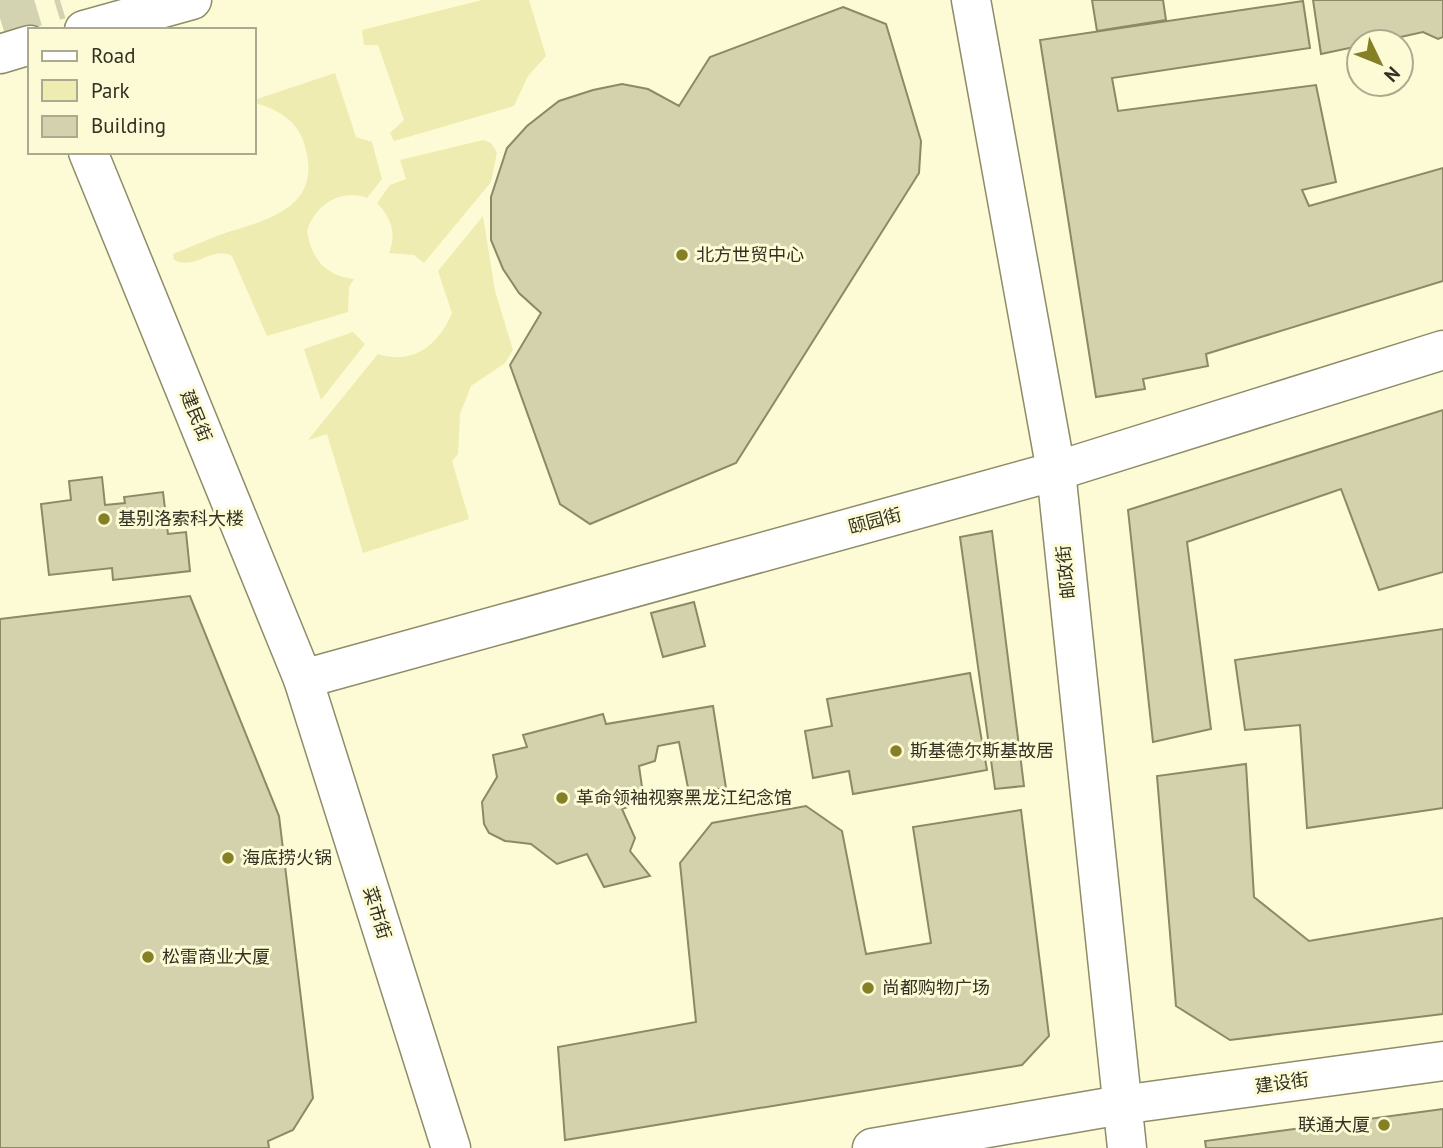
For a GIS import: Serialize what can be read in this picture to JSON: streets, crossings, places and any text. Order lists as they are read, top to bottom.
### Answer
{
  "streets": {
    "street": [
      "建民街",
      "颐园街",
      "邮政街",
      "菜市街",
      "建设街"
    ]
  },
  "crossings": [
    ["建民街", "颐园街"],
    ["建民街", "菜市街"],
    ["颐园街", "邮政街"],
    ["颐园街", "菜市街"],
    ["邮政街", "建设街"]
  ],
  "places": [
    "北方世贸中心",
    "基别洛索科大楼",
    "斯基德尔斯基故居",
    "革命领袖视察黑龙江纪念馆",
    "海底捞火锅",
    "松雷商业大厦",
    "尚都购物广场",
    "联通大厦"
  ],
  "legend": ["Road", "Park", "Building"],
  "north": "bottom right"
}
